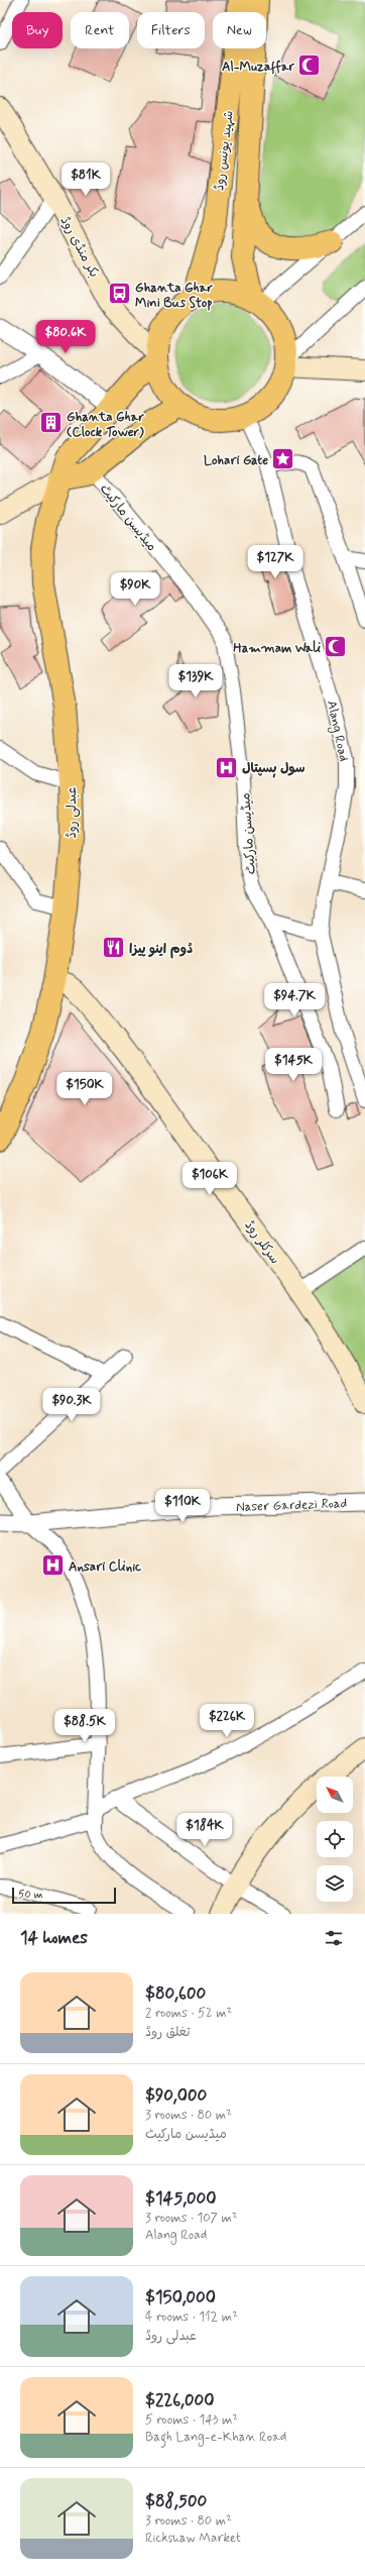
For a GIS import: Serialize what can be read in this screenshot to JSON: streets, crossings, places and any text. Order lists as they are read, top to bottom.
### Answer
{
  "streets": {
    "main road": [
      "شہید یونس روڈ",
      "بکر منڈی روڈ",
      "عبدلی روڈ",
      "سرکلر روڈ"
    ],
    "street": ["میڈیسن مارکیٹ", "Alang Road", "Naser Gardezi Road"]
  },
  "crossings": [
    ["شہید یونس روڈ", "بکر منڈی روڈ"],
    ["شہید یونس روڈ", "Alang Road"],
    ["شہید یونس روڈ", "عبدلی روڈ"],
    ["بکر منڈی روڈ", "Alang Road"],
    ["بکر منڈی روڈ", "عبدلی روڈ"],
    ["Alang Road", "عبدلی روڈ"],
    ["عبدلی روڈ", "سرکلر روڈ"]
  ],
  "places": {
    "mosque": ["Al-Muzaffar", "Hammam Wali"],
    "bus stop": ["Ghanta Ghar Mini Bus Stop"],
    "building": ["Ghanta Ghar (Clock Tower)"],
    "place": ["Lohari Gate"],
    "hospital": ["سول ہسپتال", "Ansari Clinic"],
    "restaurant": ["ڈوم اینو پیزا"]
  },
  "scale_bar": "50 m",
  "north": "top left",
  "page": {
    "chip": [
      "Buy",
      "Rent",
      "Filters",
      "New"
    ],
    "price": [
      "$81K",
      "$80.6K",
      "$127K",
      "$90K",
      "$139K",
      "$94.7K",
      "$145K",
      "$150K",
      "$106K",
      "$90.3K",
      "$110K",
      "$226K",
      "$88.5K",
      "$184K"
    ],
    "scale": "50 m",
    "heading": "14 homes",
    "list": [
      {
        "name": "$80,600",
        "note": "2 rooms · 52 m² · تغلق روڈ"
      },
      {
        "name": "$90,000",
        "note": "3 rooms · 80 m² · میڈیسن مارکیٹ"
      },
      {
        "name": "$145,000",
        "note": "3 rooms · 107 m² · Alang Road"
      },
      {
        "name": "$150,000",
        "note": "4 rooms · 112 m² · عبدلی روڈ"
      },
      {
        "name": "$226,000",
        "note": "5 rooms · 143 m² · Bagh Lang-e-Khan Road"
      },
      {
        "name": "$88,500",
        "note": "3 rooms · 80 m² · Rickshaw Market"
      }
    ]
  }
}
